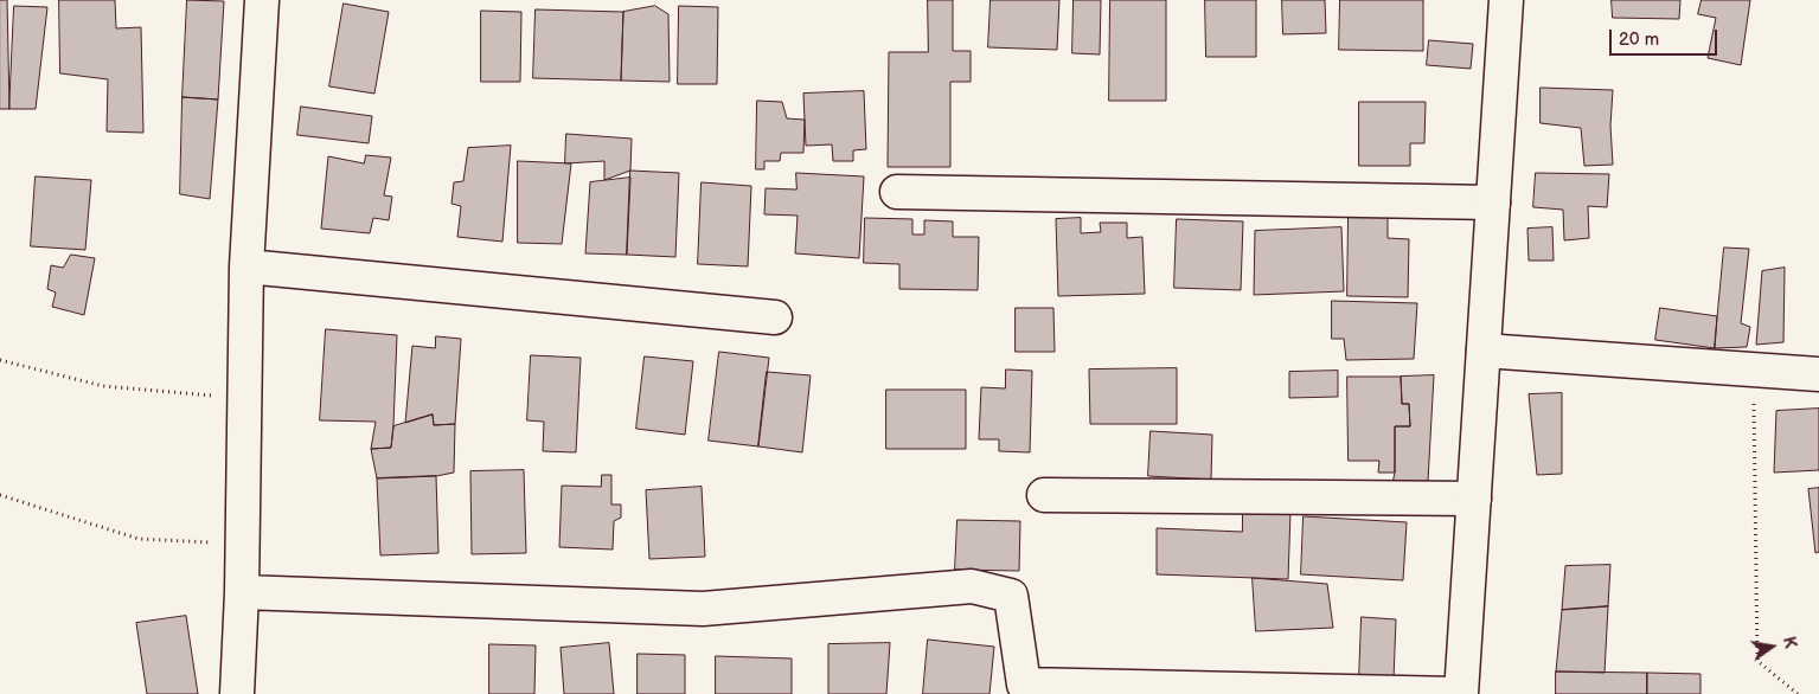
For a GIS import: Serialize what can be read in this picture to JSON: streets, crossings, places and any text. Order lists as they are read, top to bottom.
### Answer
{
  "scale_bar": "20 m",
  "north": "right"
}
